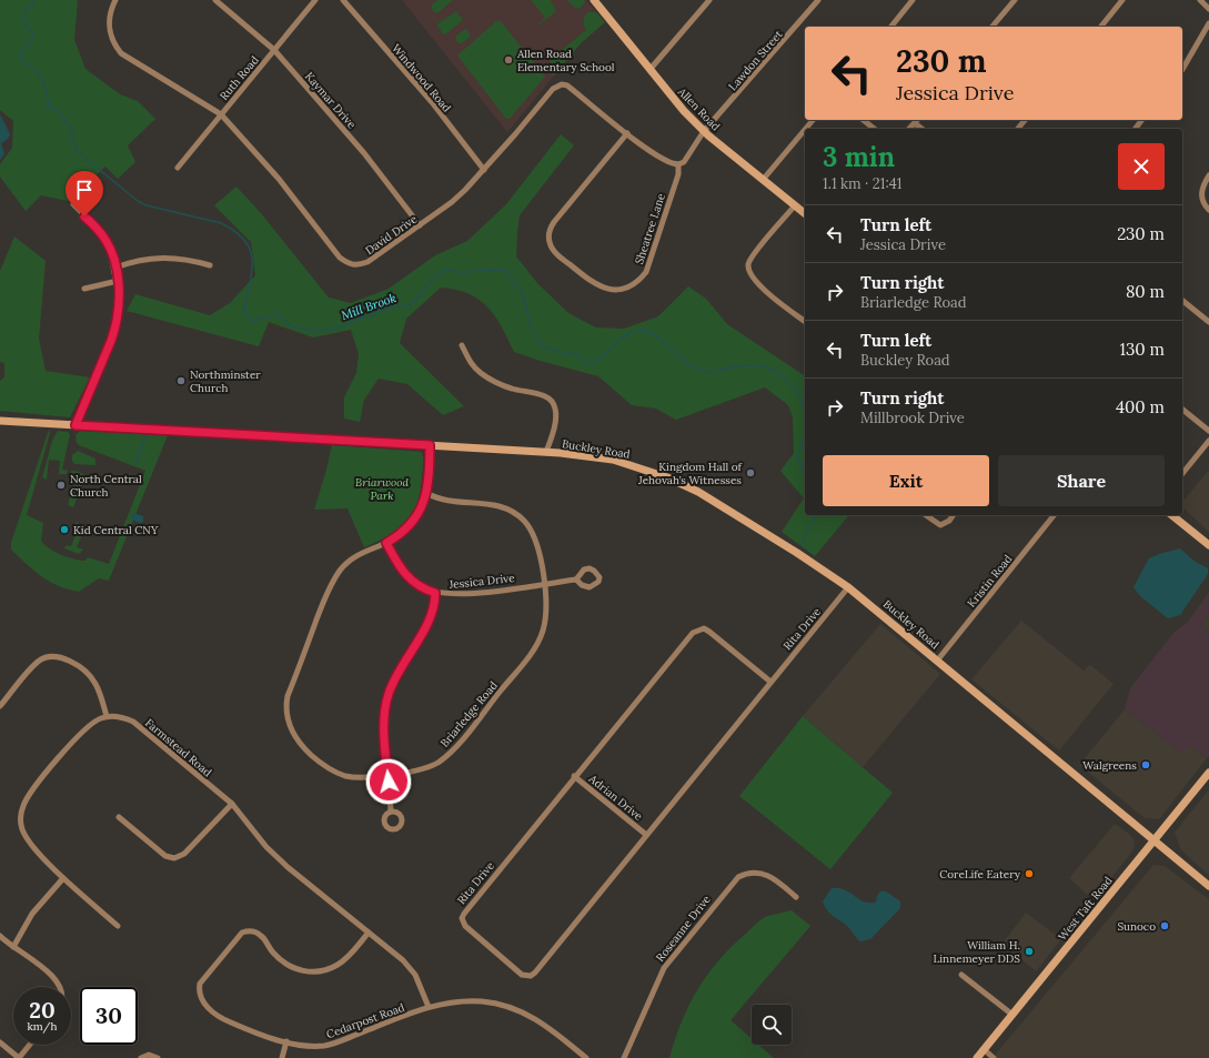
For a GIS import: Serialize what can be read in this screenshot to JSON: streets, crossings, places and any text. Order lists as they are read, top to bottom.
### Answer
{
  "streets": {
    "street": [
      "Lawdon Street",
      "Ruth Road",
      "Windwood Road",
      "Kaymar Drive",
      "Allen Road",
      "Sheatree Lane",
      "David Drive",
      "Buckley Road",
      "Jessica Drive",
      "Kristin Road",
      "Rita Drive",
      "Briarledge Road",
      "Farmstead Road",
      "Adrian Drive",
      "West Taft Road",
      "Roseanne Drive",
      "Cedarpost Road"
    ]
  },
  "crossings": [
    ["Lawdon Street", "Allen Road"],
    ["Ruth Road", "Kaymar Drive"],
    ["Ruth Road", "David Drive"],
    ["Windwood Road", "David Drive"],
    ["Kaymar Drive", "David Drive"],
    ["Sheatree Lane", "David Drive"],
    ["Buckley Road", "Kristin Road"],
    ["Buckley Road", "Rita Drive"],
    ["Buckley Road", "Briarledge Road"],
    ["Buckley Road", "West Taft Road"],
    ["Jessica Drive", "Briarledge Road"],
    ["Rita Drive", "Adrian Drive"],
    ["Farmstead Road", "Cedarpost Road"]
  ],
  "water": ["Mill Brook"],
  "parks": ["Briarwood Park"],
  "places": [
    "Allen Road Elementary School",
    "Northminster Church",
    "Kingdom Hall of Jehovah’s Witnesses",
    "North Central Church",
    "Kid Central CNY",
    "Walgreens",
    "CoreLife Eatery",
    "Sunoco",
    "William H. Linnemeyer DDS"
  ],
  "page": {
    "turn": ["230 m", "Jessica Drive"],
    "heading": ["3 min", "1.1 km · 21:41"],
    "list": [
      {
        "name": "Turn left",
        "note": "Jessica Drive",
        "value": "230 m"
      },
      {
        "name": "Turn right",
        "note": "Briarledge Road",
        "value": "80 m"
      },
      {
        "name": "Turn left",
        "note": "Buckley Road",
        "value": "130 m"
      },
      {
        "name": "Turn right",
        "note": "Millbrook Drive",
        "value": "400 m"
      }
    ],
    "buttons": ["Exit", "Share"],
    "speed": "20 km/h",
    "limit": "30"
  }
}
